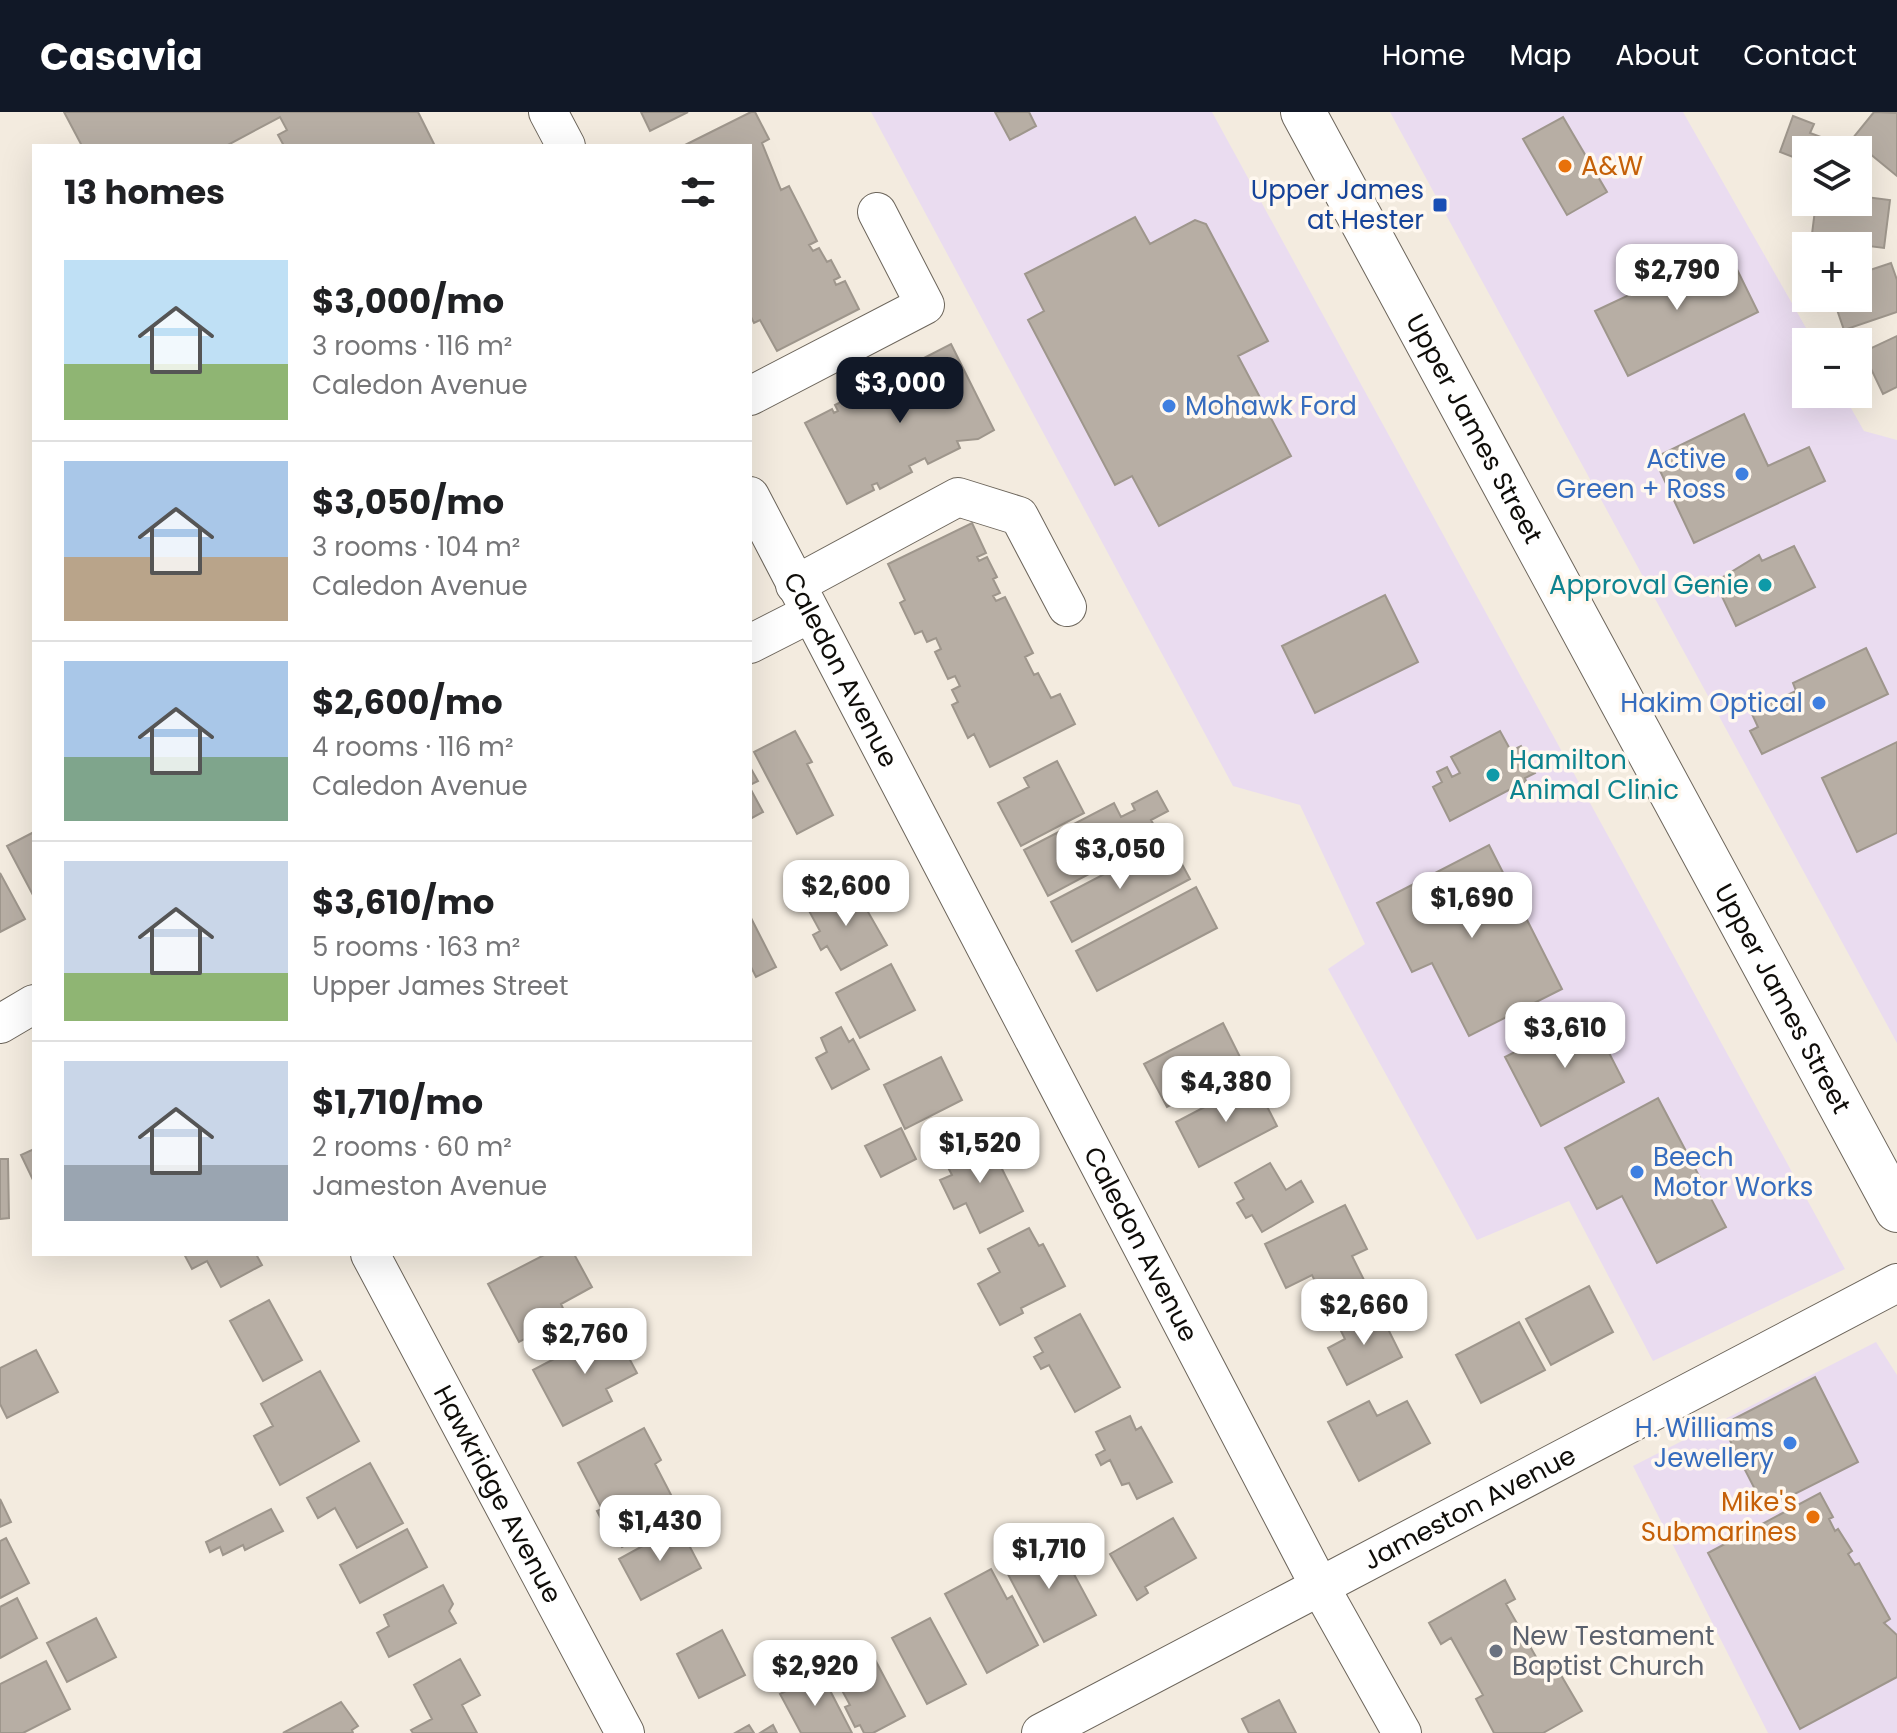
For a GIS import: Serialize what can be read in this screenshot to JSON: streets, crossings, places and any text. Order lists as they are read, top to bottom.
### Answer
{
  "streets": {
    "main road": ["Upper James Street"],
    "street": ["Caledon Avenue", "Hawkridge Avenue", "Jameston Avenue"]
  },
  "crossings": [
    ["Caledon Avenue", "Jameston Avenue"]
  ],
  "places": {
    "other": [
      "A&W",
      "Mohawk Ford",
      "Active Green + Ross",
      "Approval Genie",
      "Hakim Optical",
      "Hamilton Animal Clinic",
      "Beech Motor Works",
      "H. Williams Jewellery",
      "Mike's Submarines",
      "New Testament Baptist Church"
    ],
    "transit": ["Upper James at Hester"]
  },
  "page": {
    "header": "Casavia",
    "nav": [
      "Home",
      "Map",
      "About",
      "Contact"
    ],
    "map_buttons": ["+", "−"],
    "heading": "13 homes",
    "list": [
      {
        "name": "$3,000/mo",
        "note": "3 rooms · 116 m² · Caledon Avenue"
      },
      {
        "name": "$3,050/mo",
        "note": "3 rooms · 104 m² · Caledon Avenue"
      },
      {
        "name": "$2,600/mo",
        "note": "4 rooms · 116 m² · Caledon Avenue"
      },
      {
        "name": "$3,610/mo",
        "note": "5 rooms · 163 m² · Upper James Street"
      },
      {
        "name": "$1,710/mo",
        "note": "2 rooms · 60 m² · Jameston Avenue"
      }
    ],
    "price": [
      "$2,790",
      "$3,000",
      "$3,050",
      "$2,600",
      "$1,690",
      "$3,610",
      "$4,380",
      "$1,520",
      "$2,660",
      "$2,760",
      "$1,430",
      "$1,710",
      "$2,920"
    ]
  }
}
